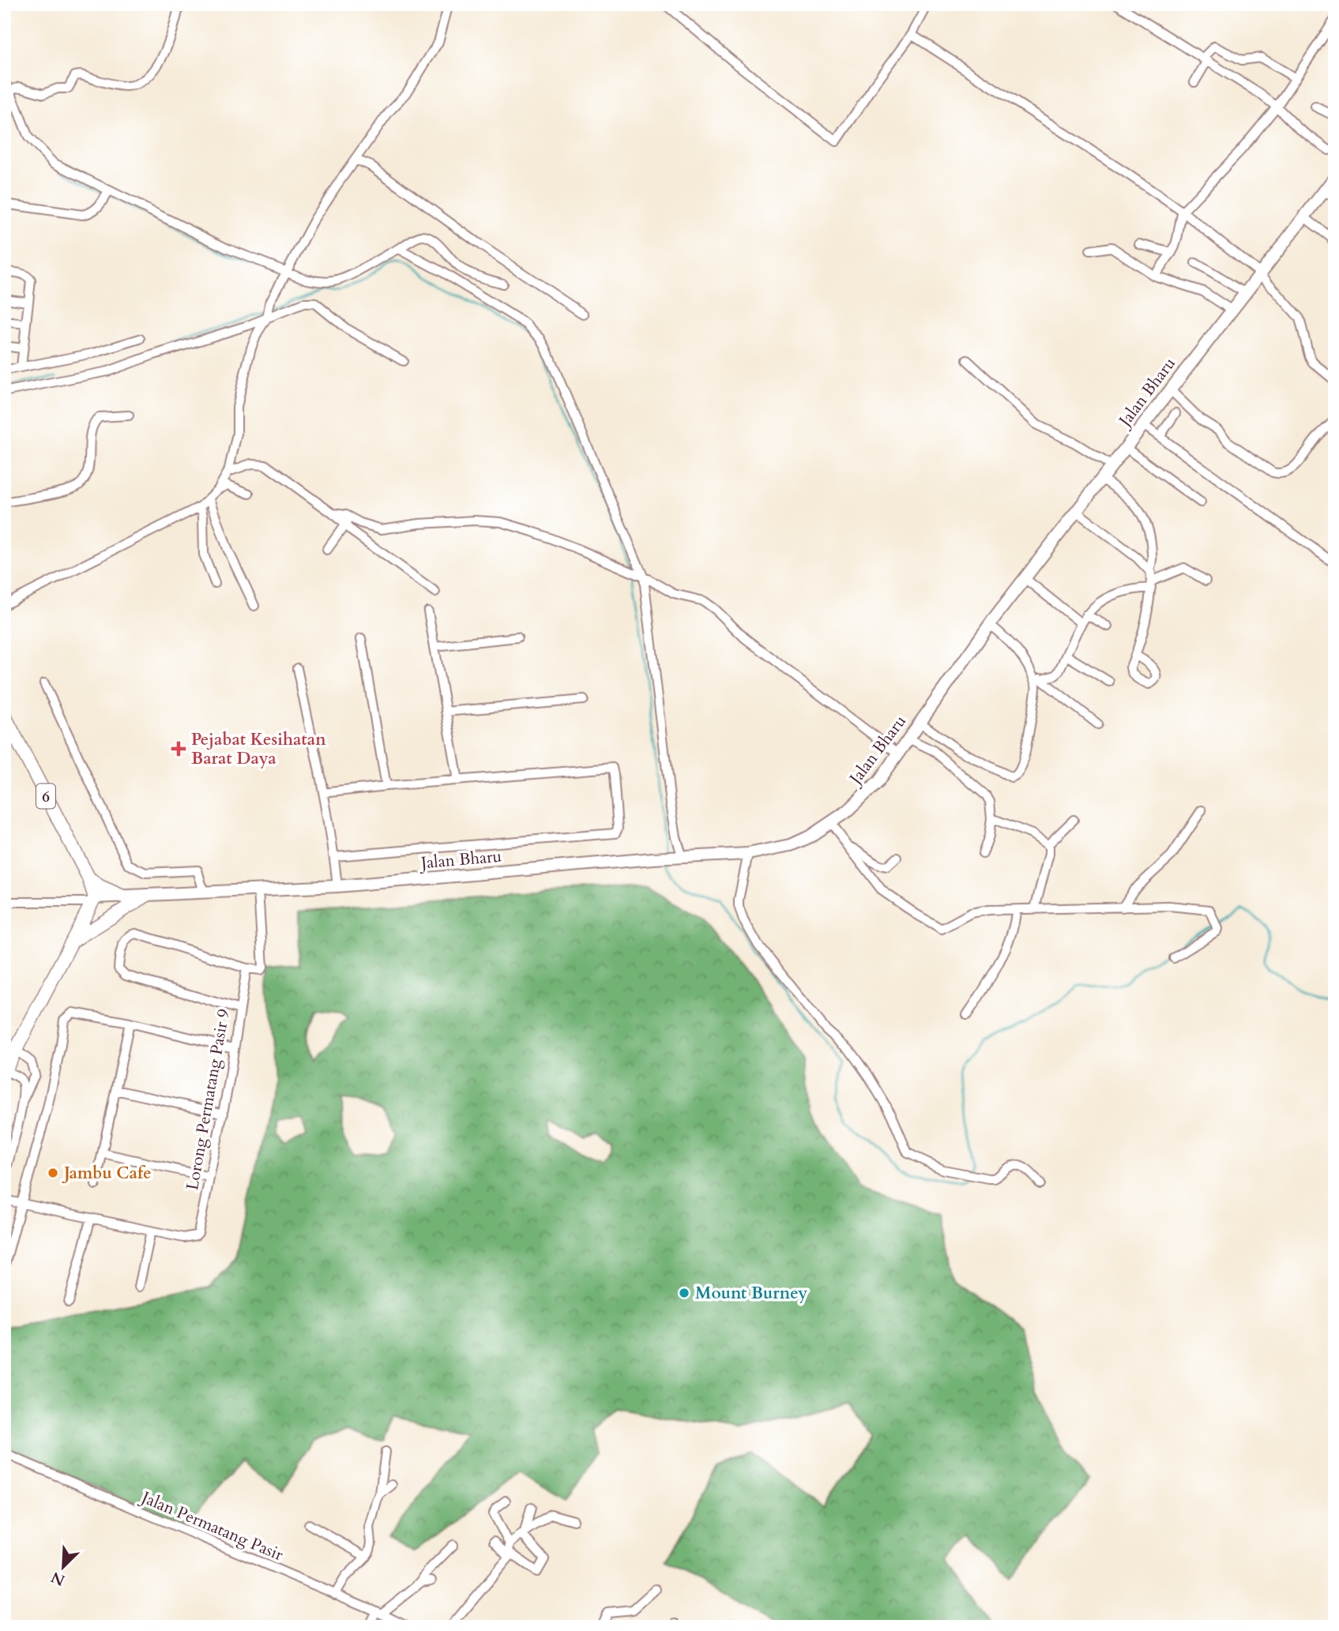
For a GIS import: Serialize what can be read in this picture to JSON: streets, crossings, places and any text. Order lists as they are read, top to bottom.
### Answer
{
  "streets": {
    "main road": ["Jalan Bharu", "6"],
    "street": ["Lorong Permatang Pasir 9", "Jalan Permatang Pasir"]
  },
  "crossings": [
    ["Jalan Bharu", "6"]
  ],
  "places": {
    "health": ["Pejabat Kesihatan Barat Daya"],
    "other": ["Jambu Cafe", "Mount Burney"]
  },
  "north": "bottom left"
}
